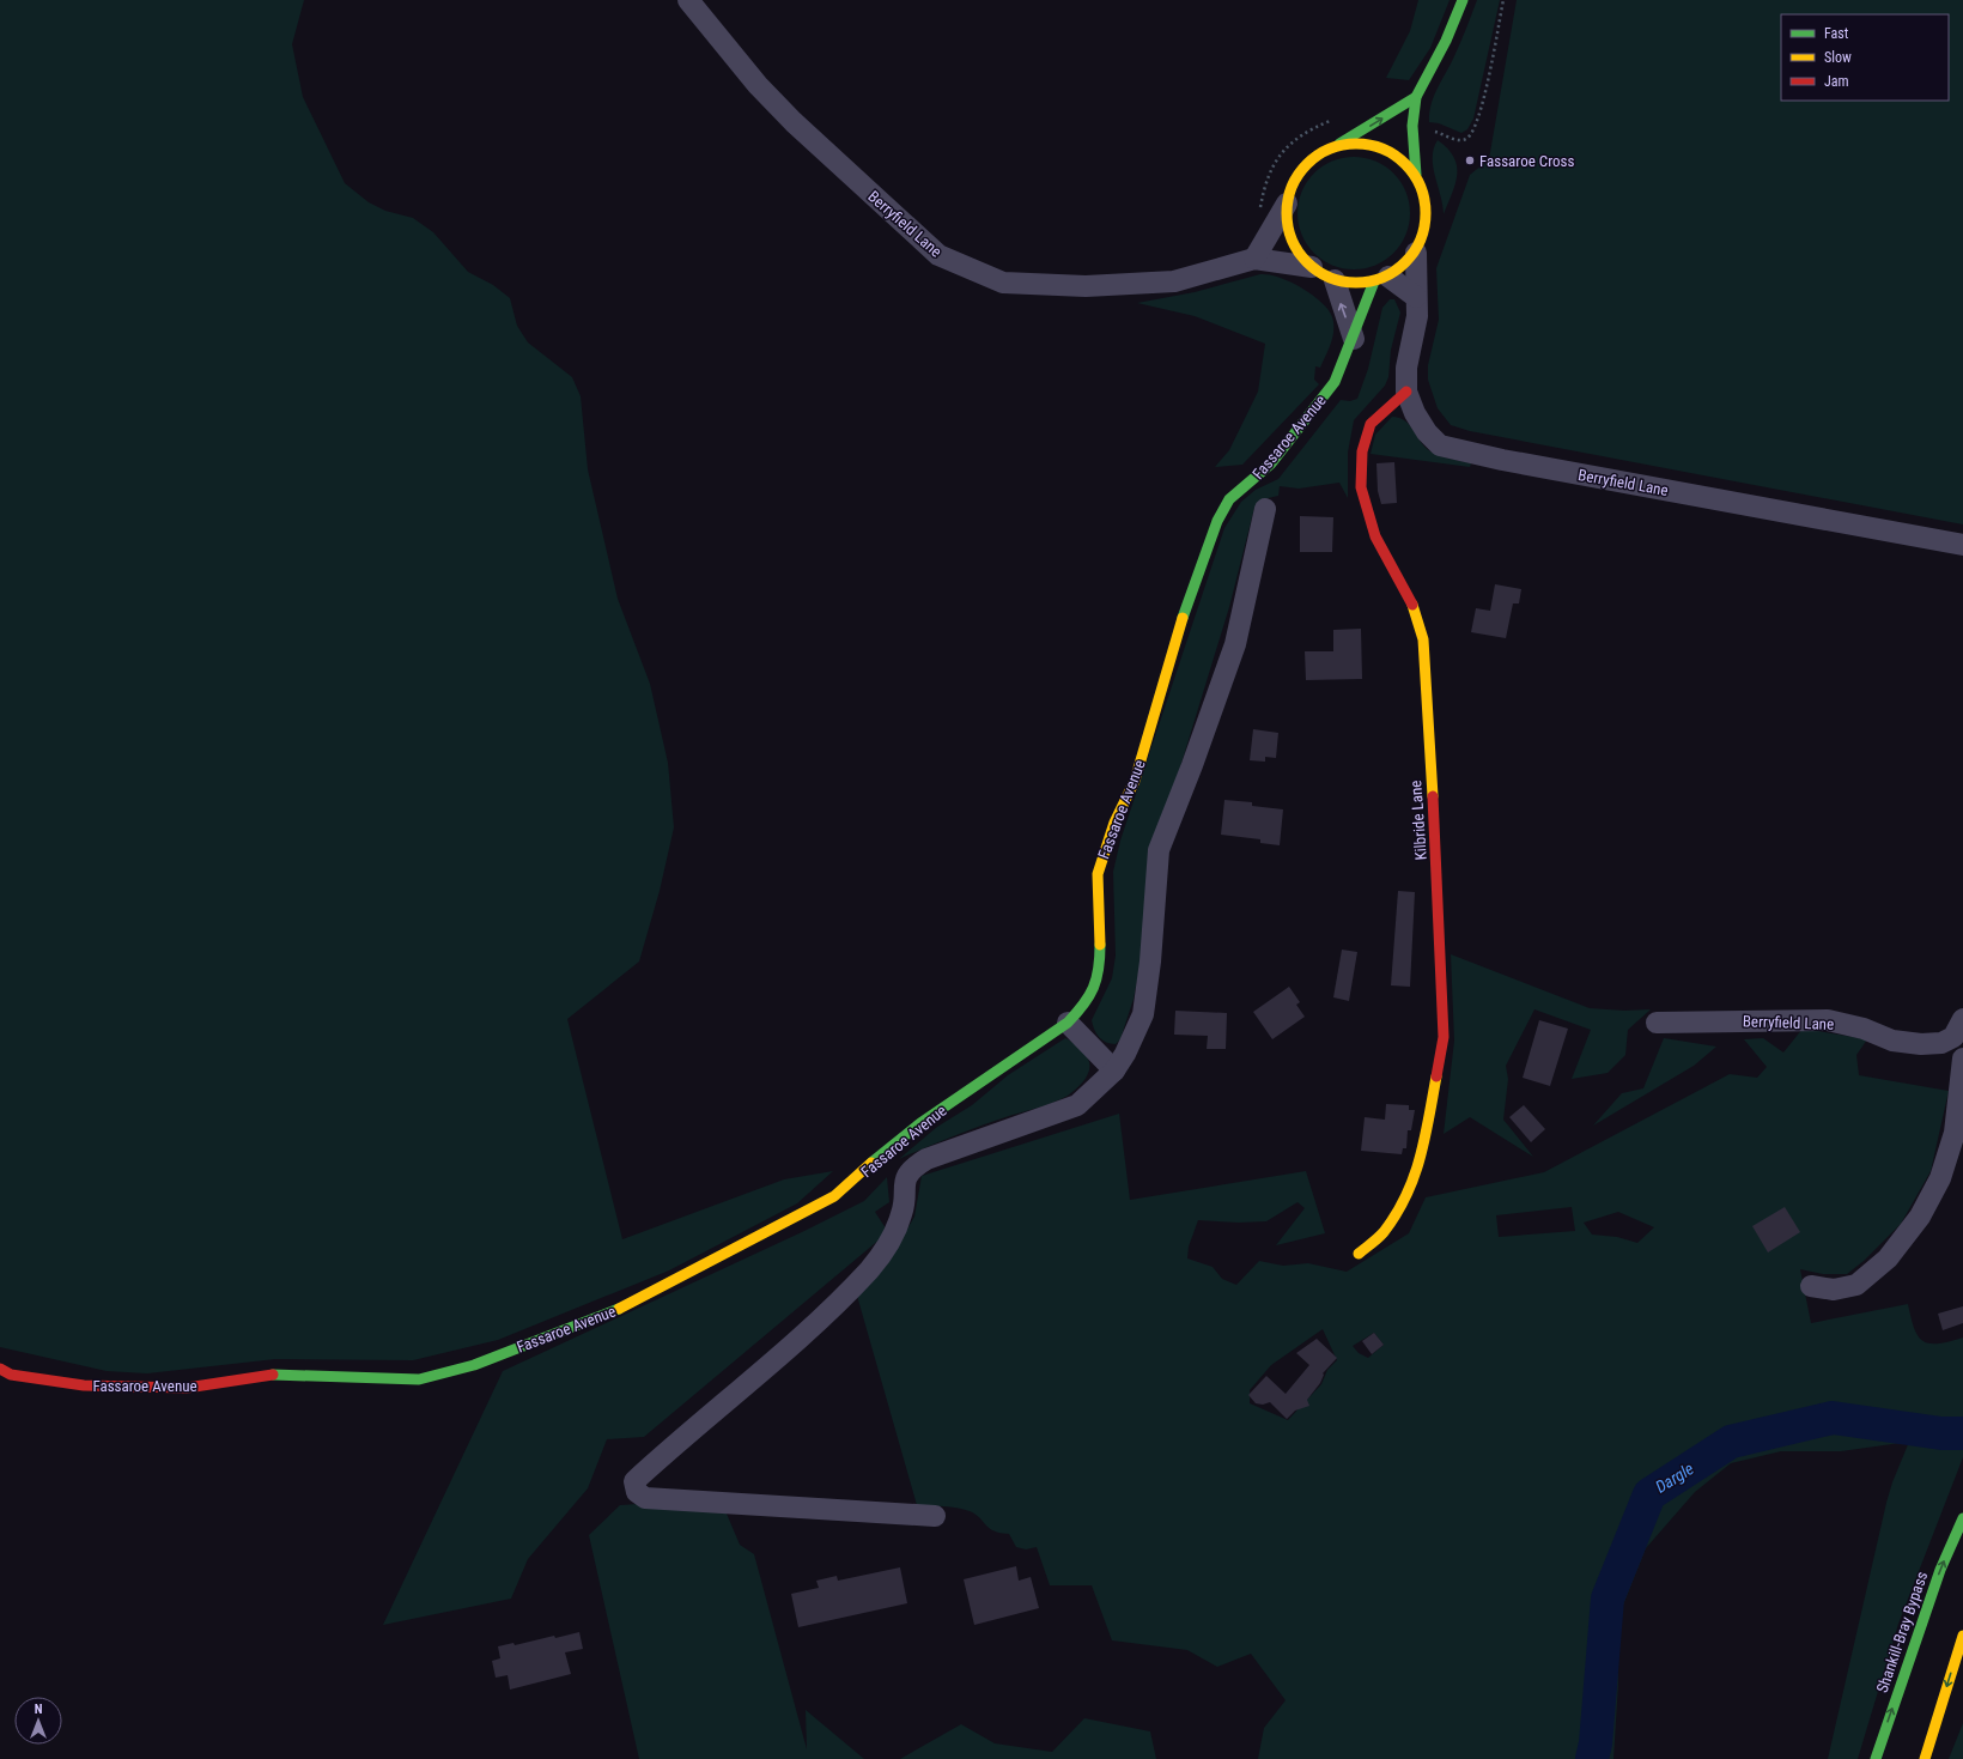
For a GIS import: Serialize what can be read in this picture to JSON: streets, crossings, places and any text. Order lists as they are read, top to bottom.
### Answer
{
  "streets": {
    "main road": ["Fassaroe Avenue", "Kilbride Lane", "Shankill-Bray Bypass"],
    "street": ["Berryfield Lane"]
  },
  "crossings": [
    ["Berryfield Lane", "Fassaroe Avenue"],
    ["Berryfield Lane", "Kilbride Lane"]
  ],
  "water": ["Dargle"],
  "places": ["Fassaroe Cross"],
  "legend": ["Fast", "Slow", "Jam"],
  "north": "top"
}
